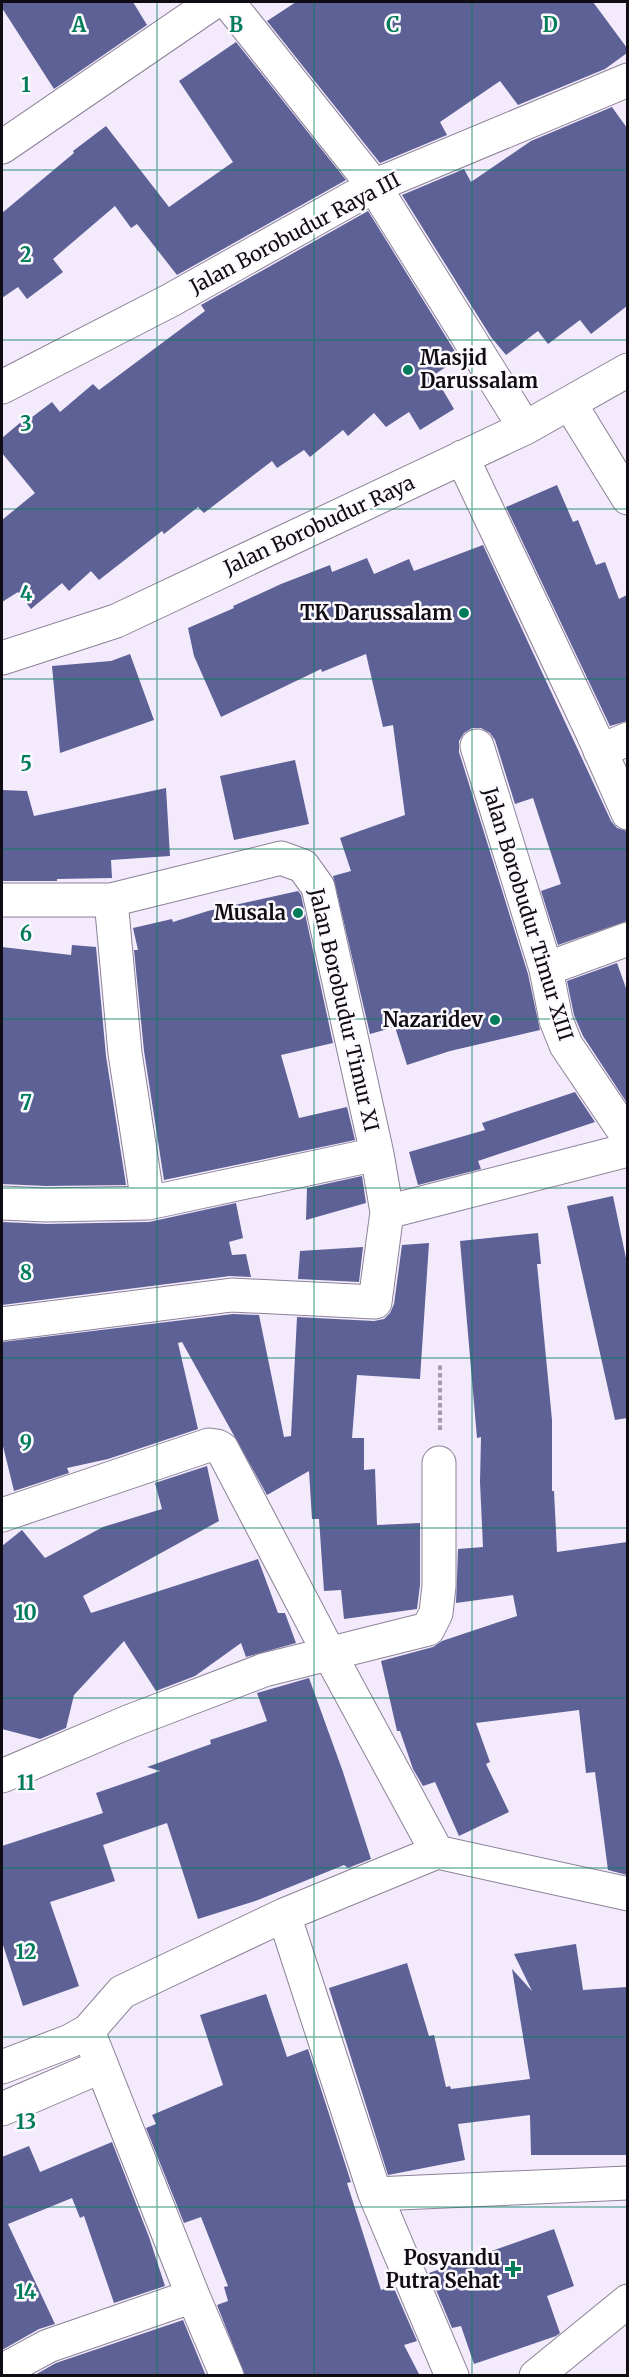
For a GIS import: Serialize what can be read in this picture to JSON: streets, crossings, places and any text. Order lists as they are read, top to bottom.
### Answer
{
  "streets": {
    "street": [
      "Jalan Borobudur Raya III",
      "Jalan Borobudur Raya",
      "Jalan Borobudur Timur XIII",
      "Jalan Borobudur Timur XI"
    ]
  },
  "places": {
    "other": [
      "Masjid Darussalam",
      "TK Darussalam",
      "Musala",
      "Nazaridev"
    ],
    "health": ["Posyandu Putra Sehat"]
  },
  "grid": {
    "columns": [
      "A",
      "B",
      "C",
      "D"
    ],
    "rows": [
      "1",
      "2",
      "3",
      "4",
      "5",
      "6",
      "7",
      "8",
      "9",
      "10",
      "11",
      "12",
      "13",
      "14"
    ]
  }
}
